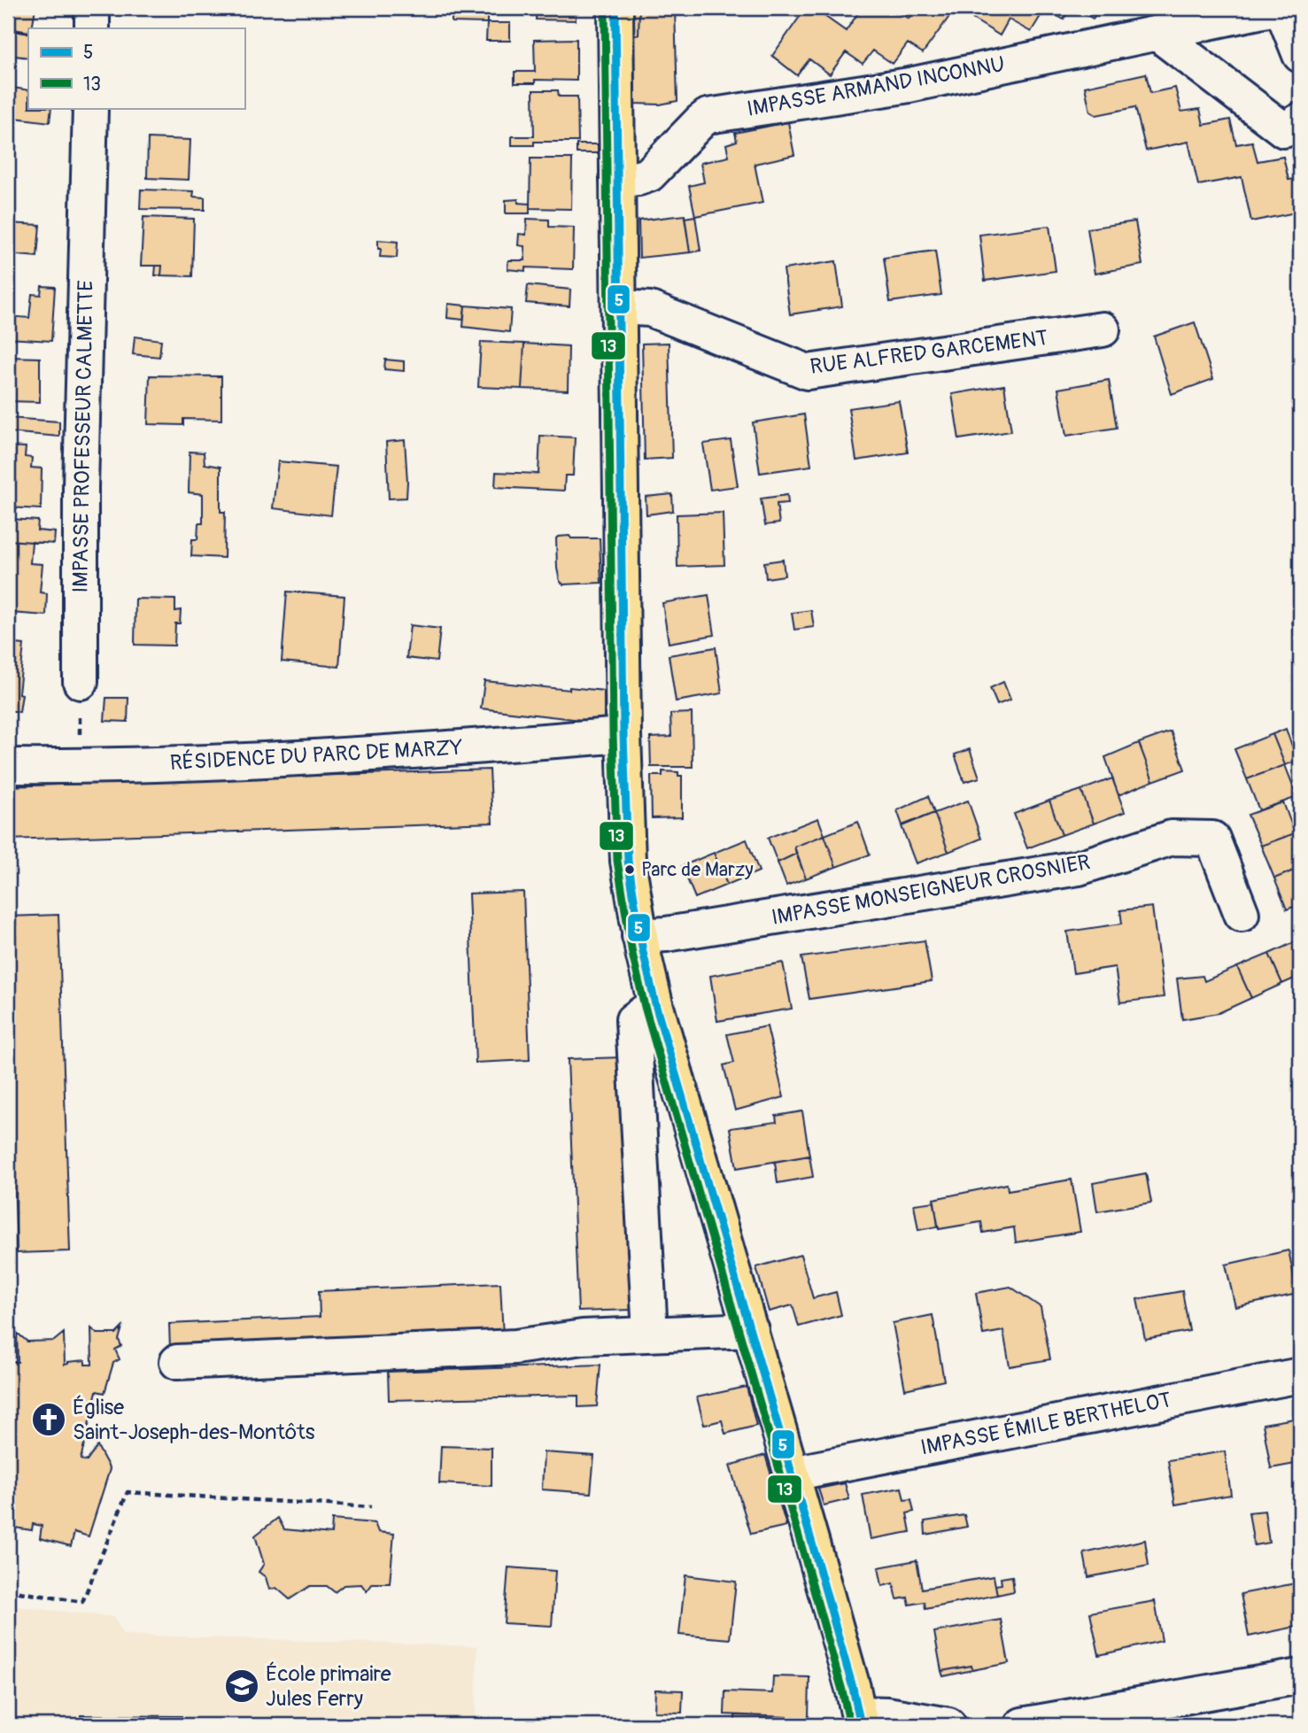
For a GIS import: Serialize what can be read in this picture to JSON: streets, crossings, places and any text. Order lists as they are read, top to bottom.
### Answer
{
  "streets": {
    "street": [
      "IMPASSE ARMAND INCONNU",
      "RUE ALFRED GARCEMENT",
      "IMPASSE PROFESSEUR CALMETTE",
      "RÉSIDENCE DU PARC DE MARZY",
      "IMPASSE MONSEIGNEUR CROSNIER",
      "IMPASSE ÉMILE BERTHELOT"
    ]
  },
  "places": {
    "other": ["Parc de Marzy"],
    "church": ["Église Saint-Joseph-des-Montôts"],
    "school or university": ["École primaire Jules Ferry"]
  },
  "lines": ["transit line 5", "transit line 13"],
  "legend": ["5", "13"]
}
